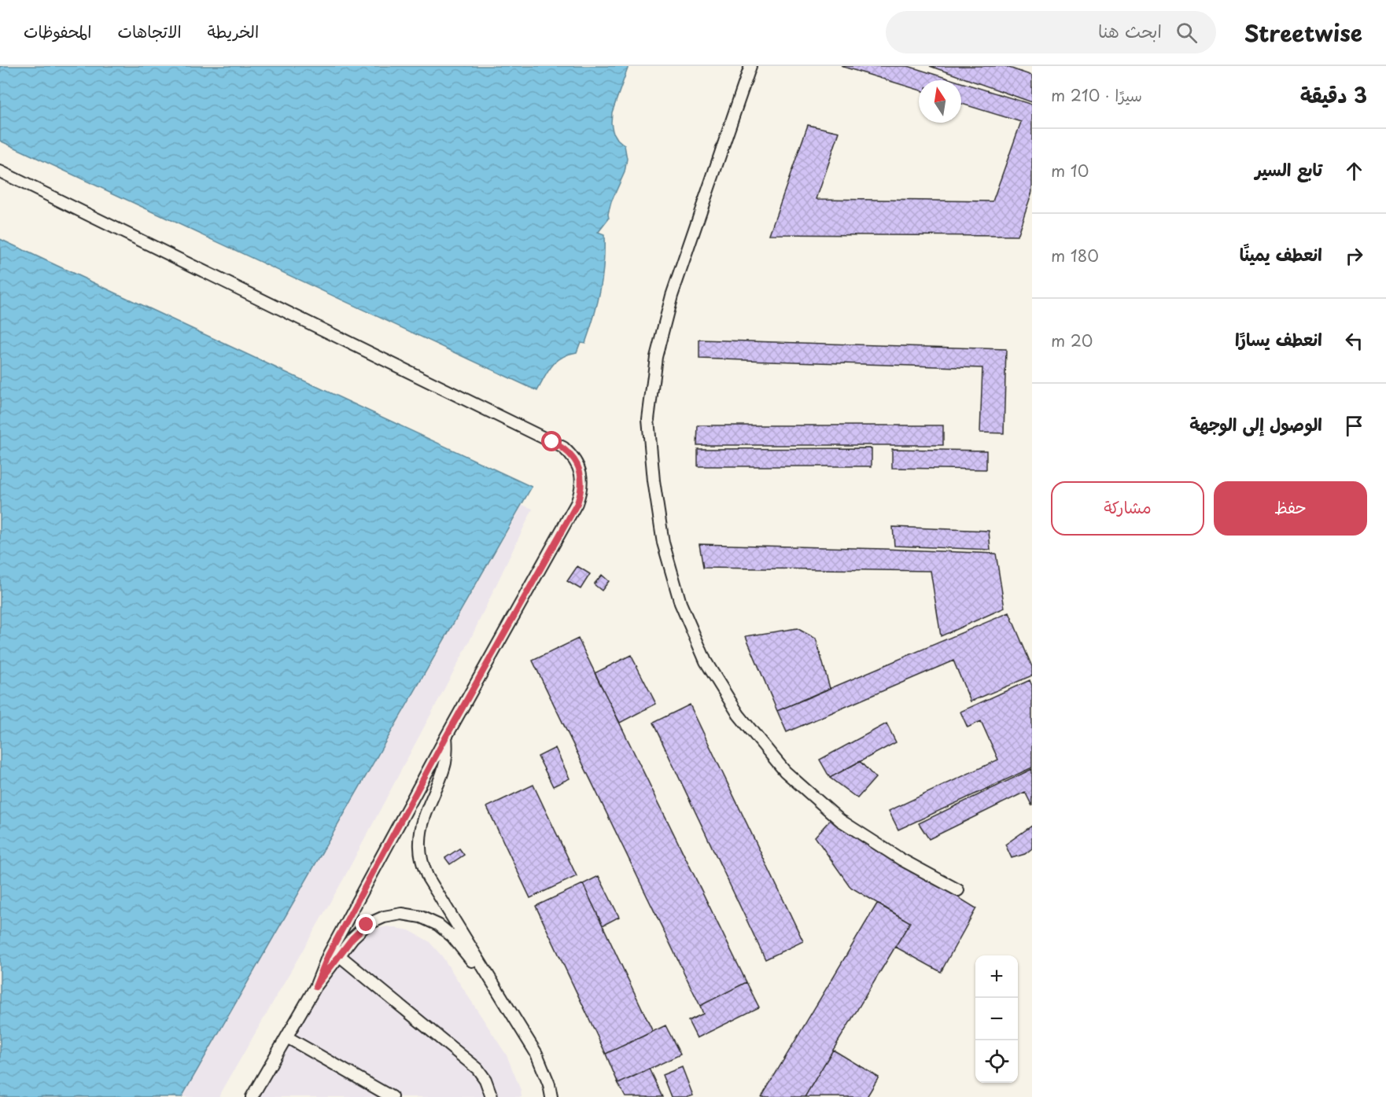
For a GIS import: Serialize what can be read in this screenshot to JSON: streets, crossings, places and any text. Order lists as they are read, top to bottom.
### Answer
{
  "north": "top",
  "page": {
    "header": "Streetwise",
    "search": "ابحث هنا",
    "nav": ["الخريطة", "الاتجاهات", "المحفوظات"],
    "heading": ["3 دقيقة", "سيرًا · 210 m"],
    "list": [
      ["تابع السير", "10 m"],
      ["انعطف يمينًا", "180 m"],
      ["انعطف يسارًا", "20 m"],
      "الوصول إلى الوجهة"
    ],
    "buttons": ["حفظ", "مشاركة"],
    "map_buttons": ["+", "−"]
  }
}
